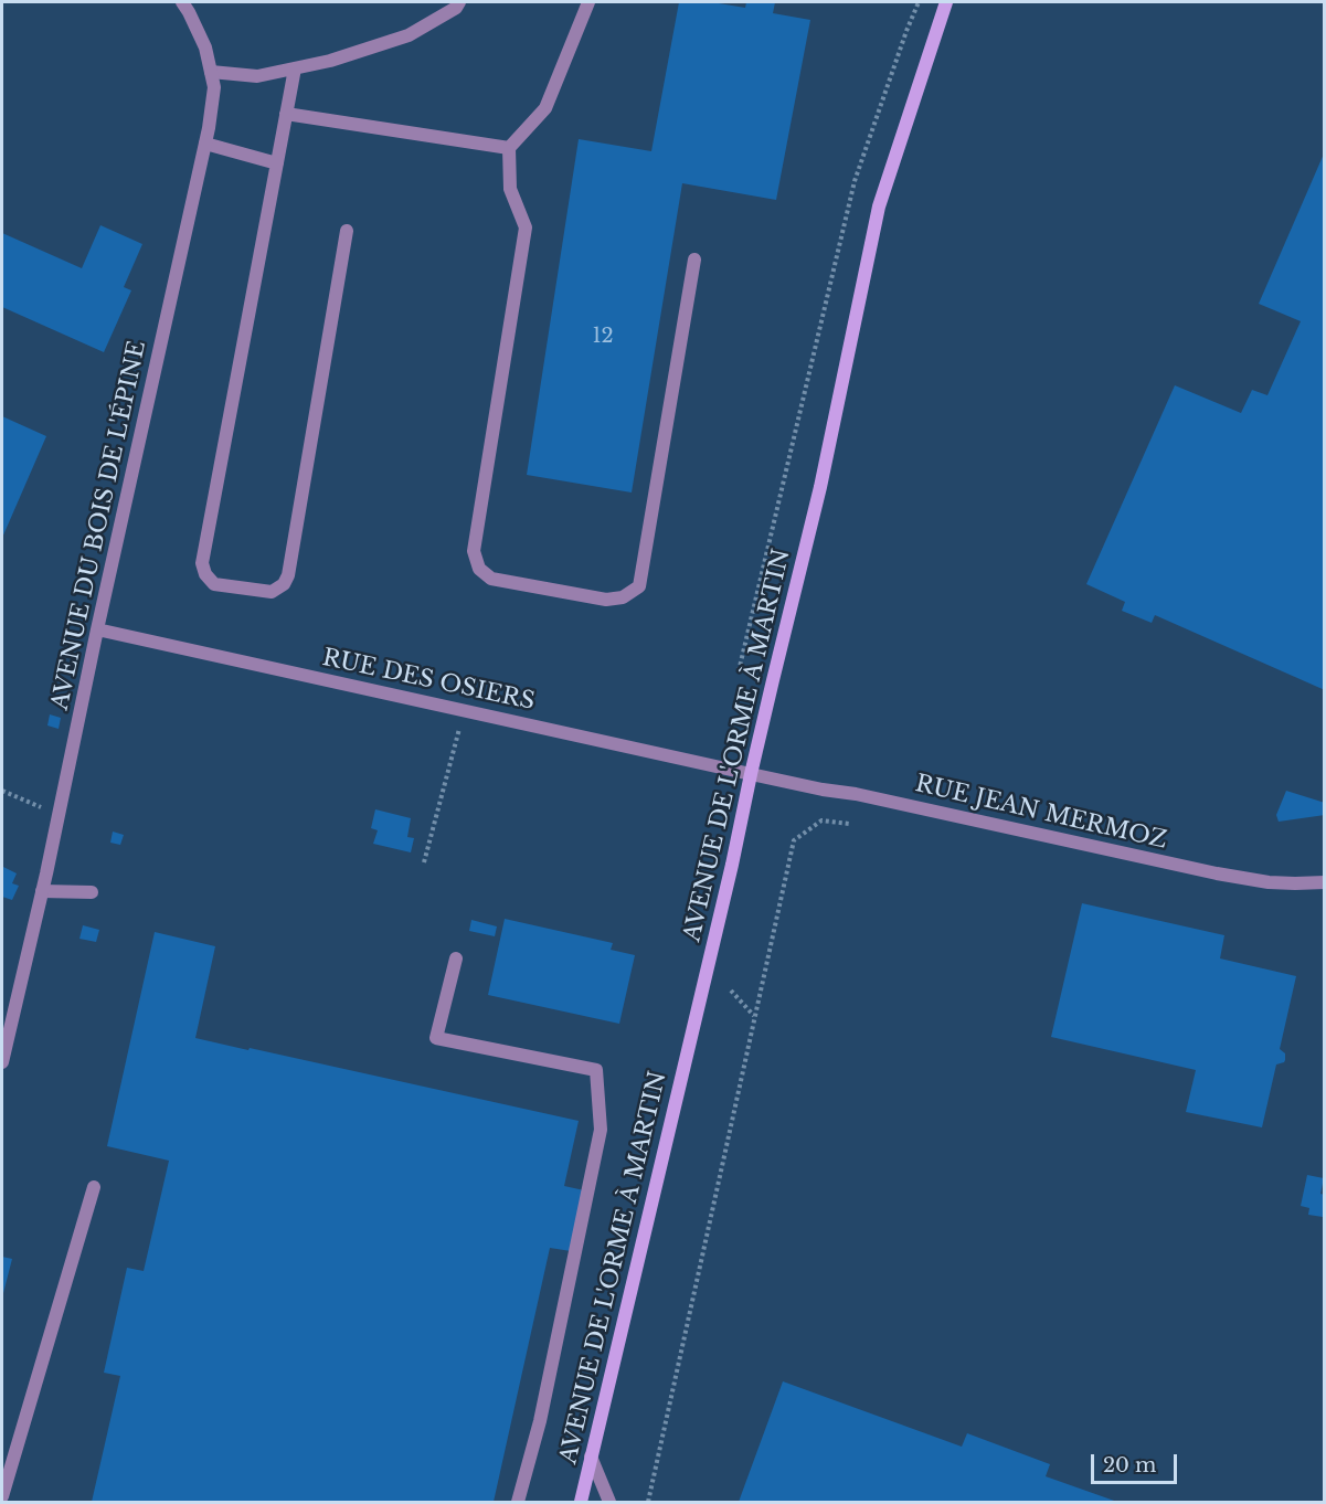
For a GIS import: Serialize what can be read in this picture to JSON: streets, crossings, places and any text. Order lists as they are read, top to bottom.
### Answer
{
  "streets": {
    "main road": ["AVENUE DE L'ORME À MARTIN"],
    "street": ["AVENUE DU BOIS DE L'ÉPINE", "RUE DES OSIERS", "RUE JEAN MERMOZ"]
  },
  "crossings": [
    ["AVENUE DU BOIS DE L'ÉPINE", "RUE DES OSIERS"],
    ["RUE DES OSIERS", "AVENUE DE L'ORME À MARTIN"],
    ["RUE DES OSIERS", "RUE JEAN MERMOZ"],
    ["AVENUE DE L'ORME À MARTIN", "RUE JEAN MERMOZ"]
  ],
  "house_numbers": ["12"],
  "scale_bar": "20 m"
}
